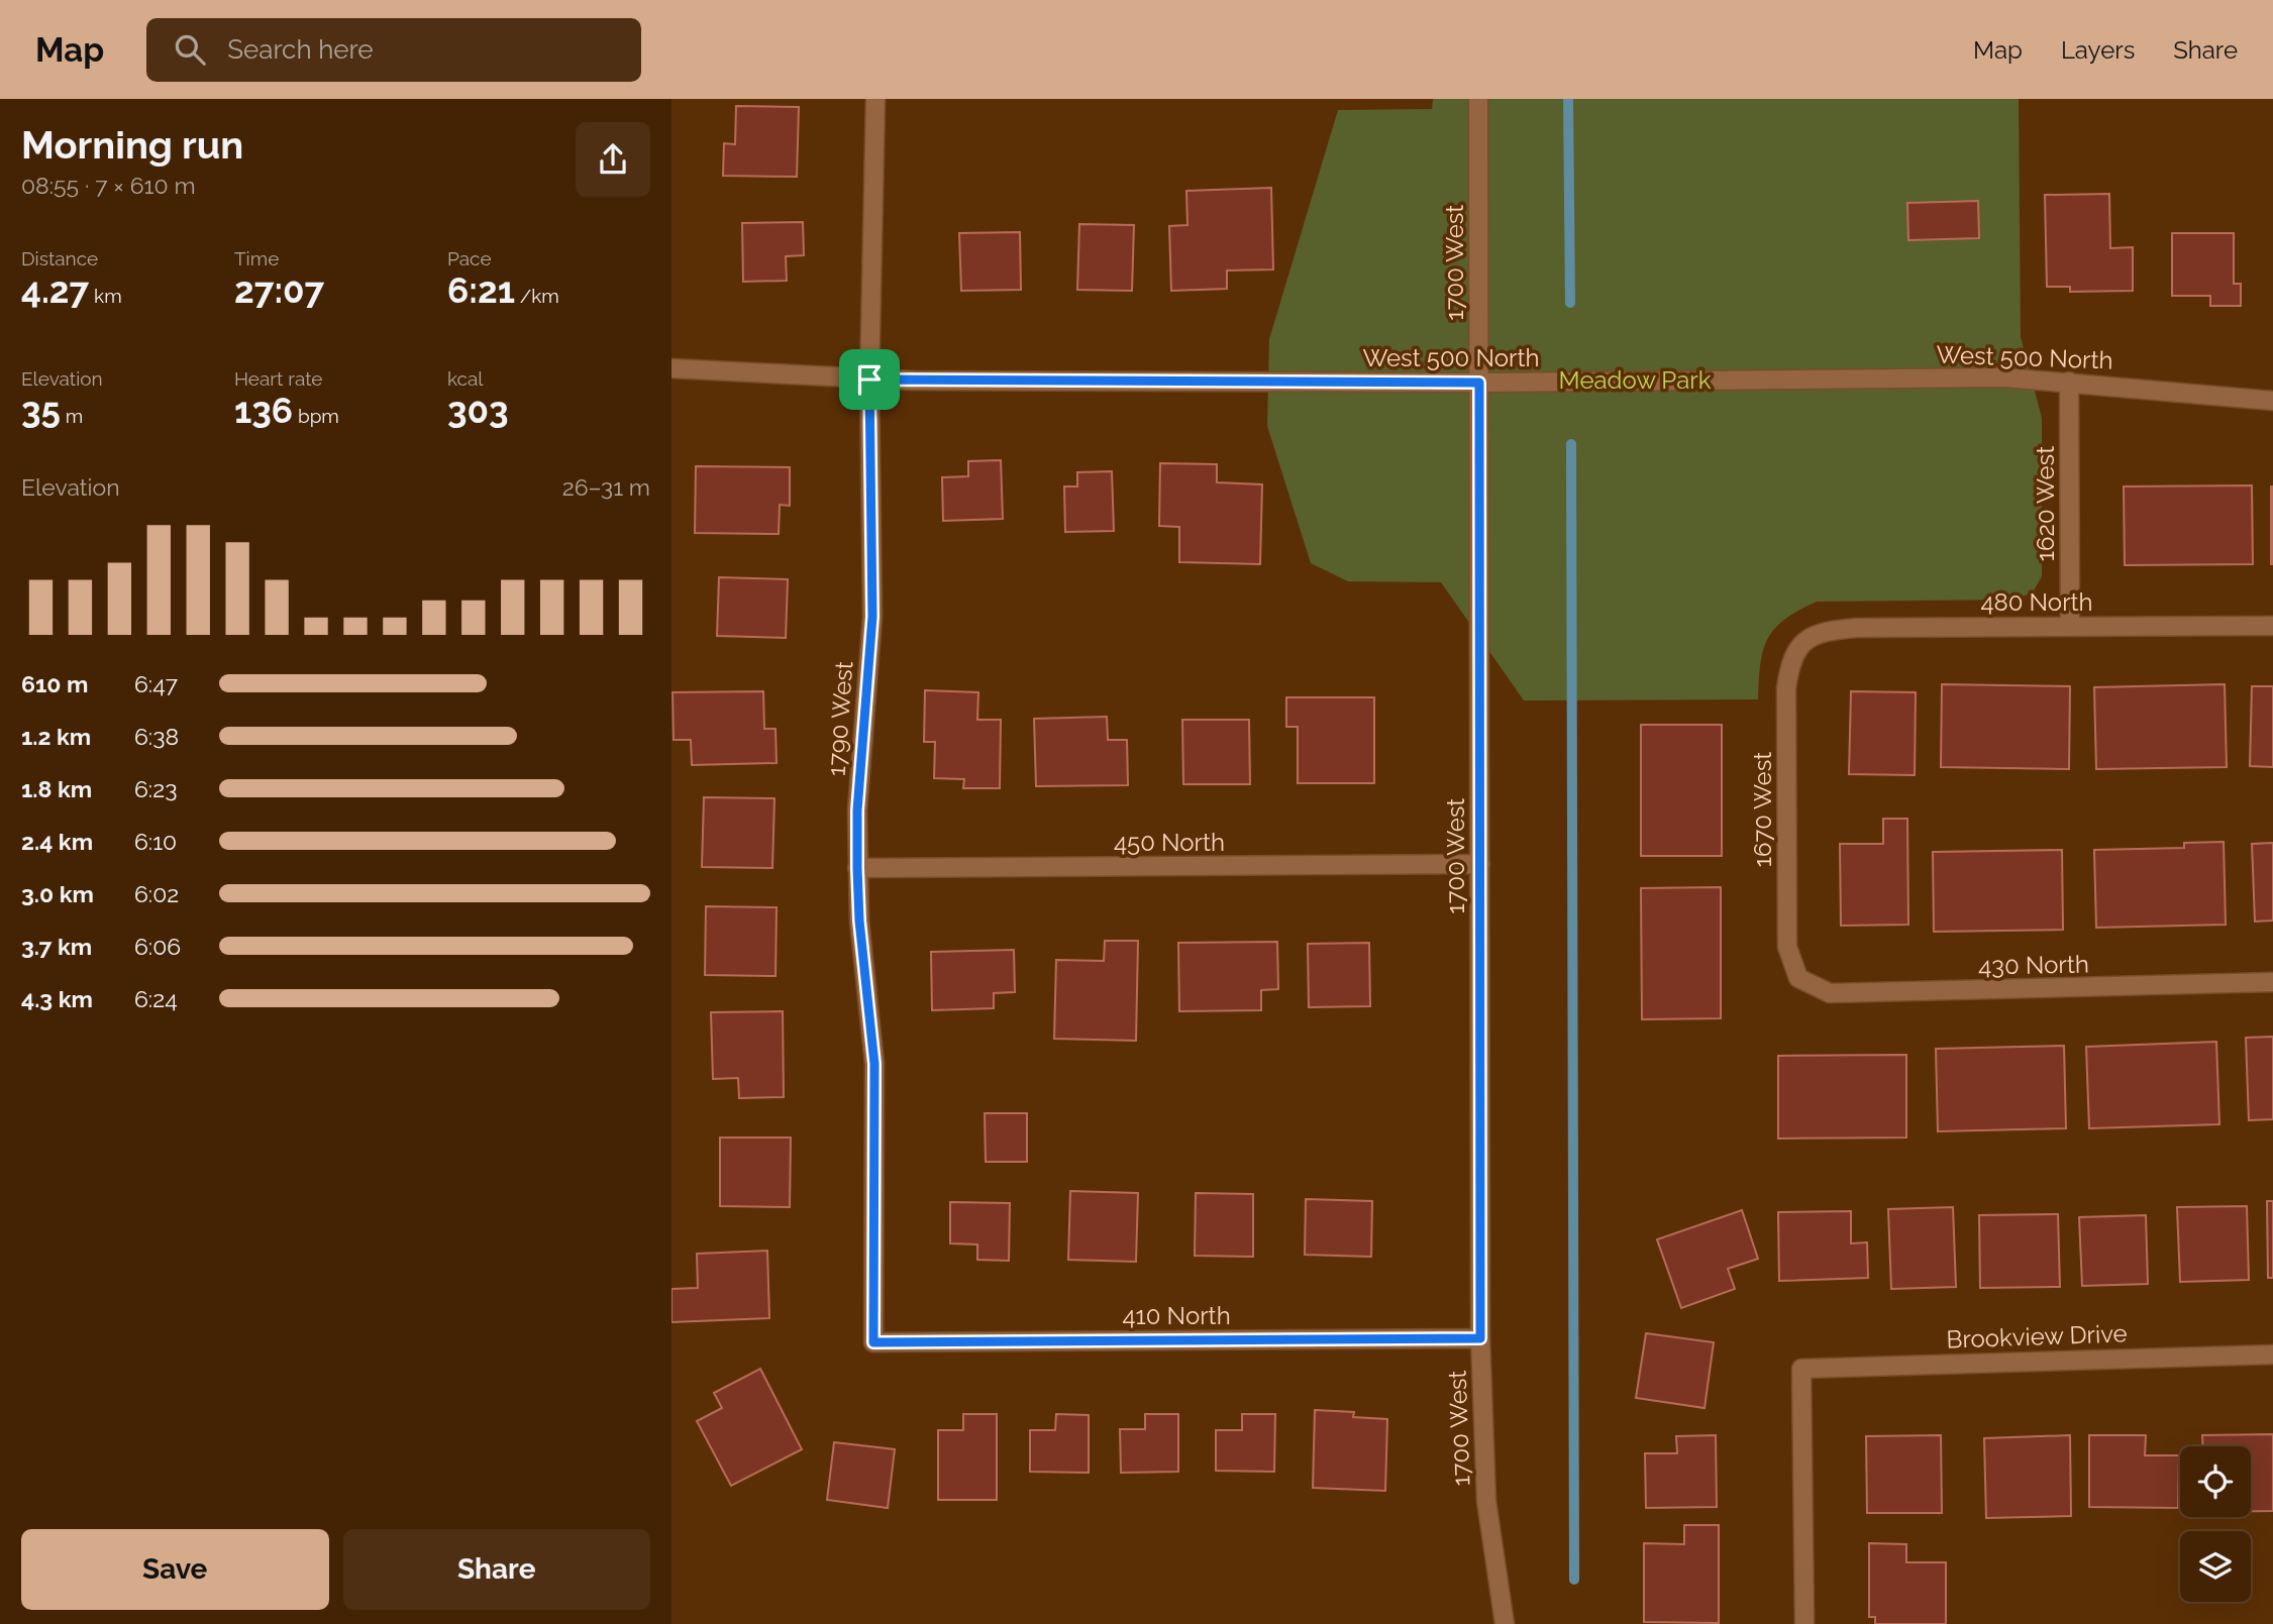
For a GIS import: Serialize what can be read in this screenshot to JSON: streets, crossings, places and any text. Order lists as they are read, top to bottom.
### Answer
{
  "streets": {
    "street": [
      "1700 West",
      "West 500 North",
      "1620 West",
      "480 North",
      "1790 West",
      "1670 West",
      "450 North",
      "430 North",
      "410 North",
      "Brookview Drive"
    ]
  },
  "crossings": [
    ["1700 West", "West 500 North"],
    ["1700 West", "450 North"],
    ["1700 West", "410 North"],
    ["West 500 North", "1620 West"],
    ["West 500 North", "1790 West"],
    ["1620 West", "480 North"],
    ["480 North", "1670 West"],
    ["1790 West", "450 North"],
    ["1790 West", "410 North"],
    ["1670 West", "430 North"]
  ],
  "parks": ["Meadow Park"],
  "page": {
    "header": "Map",
    "search": "Search here",
    "nav": ["Map", "Layers", "Share"],
    "heading": ["Morning run", "08:55 · 7 × 610 m"],
    "stats": [
      ["Distance", "4.27 km"],
      ["Time", "27:07"],
      ["Pace", "6:21 /km"],
      ["Elevation", "35 m"],
      ["Heart rate", "136 bpm"],
      ["kcal", "303"]
    ],
    "chart": ["Elevation", "26–31 m"],
    "list": [
      {
        "name": "610 m",
        "note": "6:47"
      },
      {
        "name": "1.2 km",
        "note": "6:38"
      },
      {
        "name": "1.8 km",
        "note": "6:23"
      },
      {
        "name": "2.4 km",
        "note": "6:10"
      },
      {
        "name": "3.0 km",
        "note": "6:02"
      },
      {
        "name": "3.7 km",
        "note": "6:06"
      },
      {
        "name": "4.3 km",
        "note": "6:24"
      }
    ],
    "buttons": ["Save", "Share"]
  }
}
